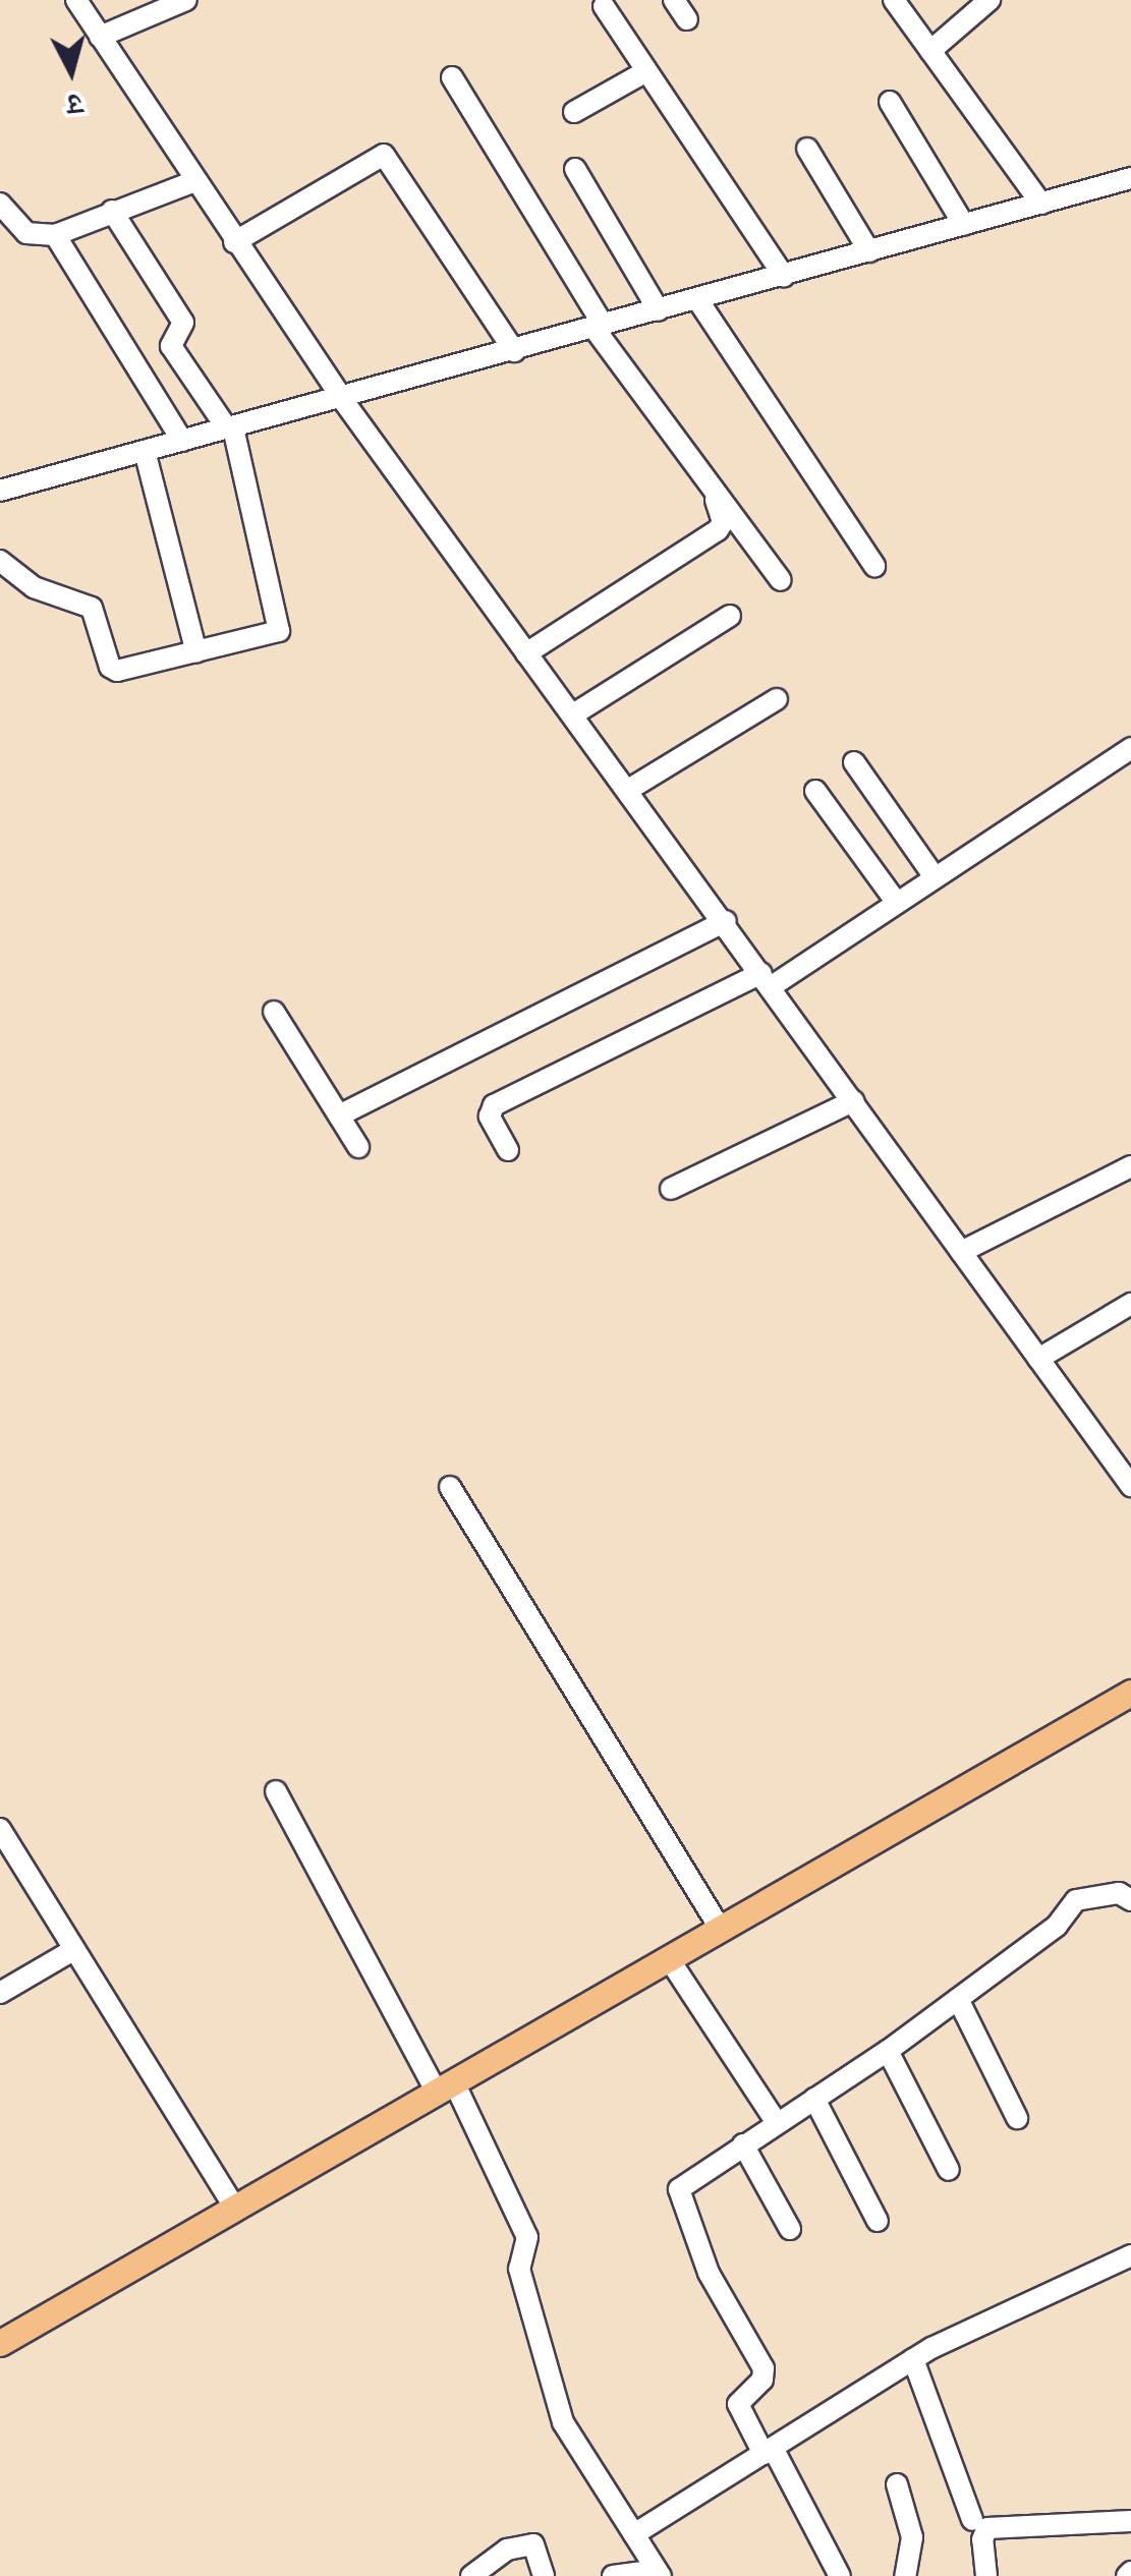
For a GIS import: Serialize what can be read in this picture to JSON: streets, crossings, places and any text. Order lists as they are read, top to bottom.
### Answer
{
  "north": "bottom"
}
